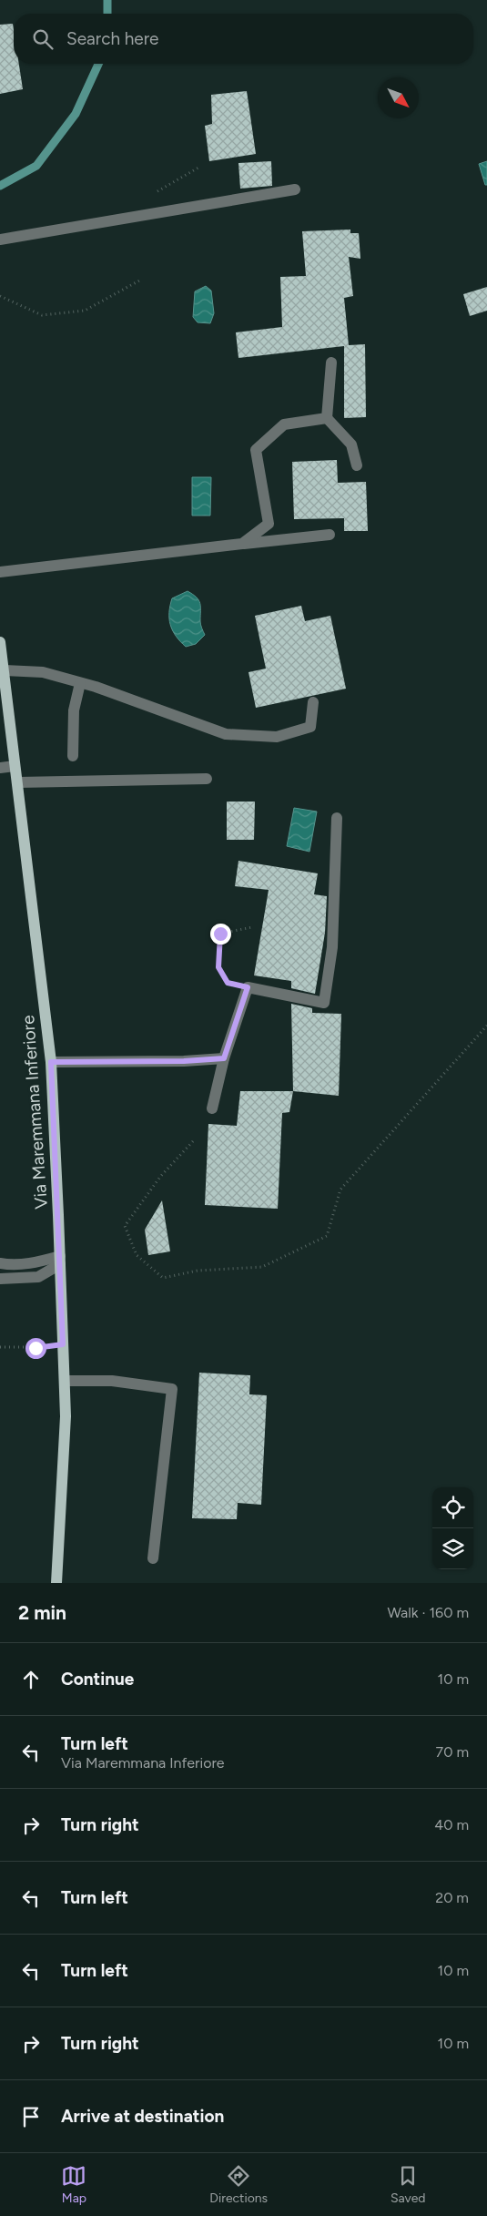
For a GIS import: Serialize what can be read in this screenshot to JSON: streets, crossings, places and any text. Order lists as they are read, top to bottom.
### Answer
{
  "streets": {
    "main road": ["Via Maremmana Inferiore"]
  },
  "north": "bottom right",
  "page": {
    "search": "Search here",
    "heading": ["2 min", "Walk · 160 m"],
    "list": [
      ["Continue", "10 m"],
      ["Turn left", "Via Maremmana Inferiore", "70 m"],
      ["Turn right", "40 m"],
      ["Turn left", "20 m"],
      ["Turn left", "10 m"],
      ["Turn right", "10 m"],
      "Arrive at destination"
    ],
    "nav": ["Map", "Directions", "Saved"]
  }
}
